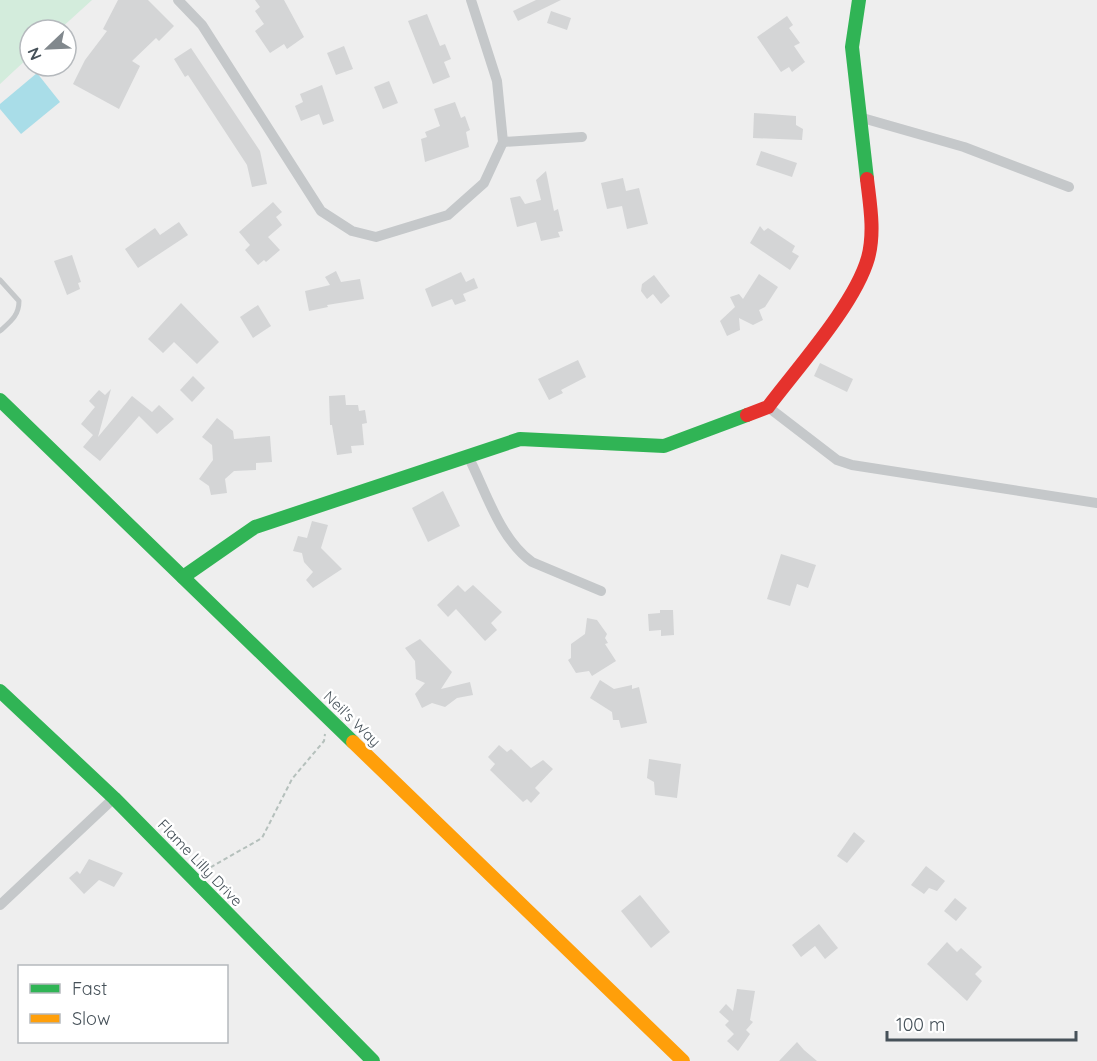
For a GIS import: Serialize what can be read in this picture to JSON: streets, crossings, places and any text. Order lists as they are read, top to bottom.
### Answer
{
  "streets": {
    "street": ["Neil's Way", "Flame Lilly Drive"]
  },
  "legend": ["Fast", "Slow"],
  "scale_bar": "100 m",
  "north": "bottom left"
}
